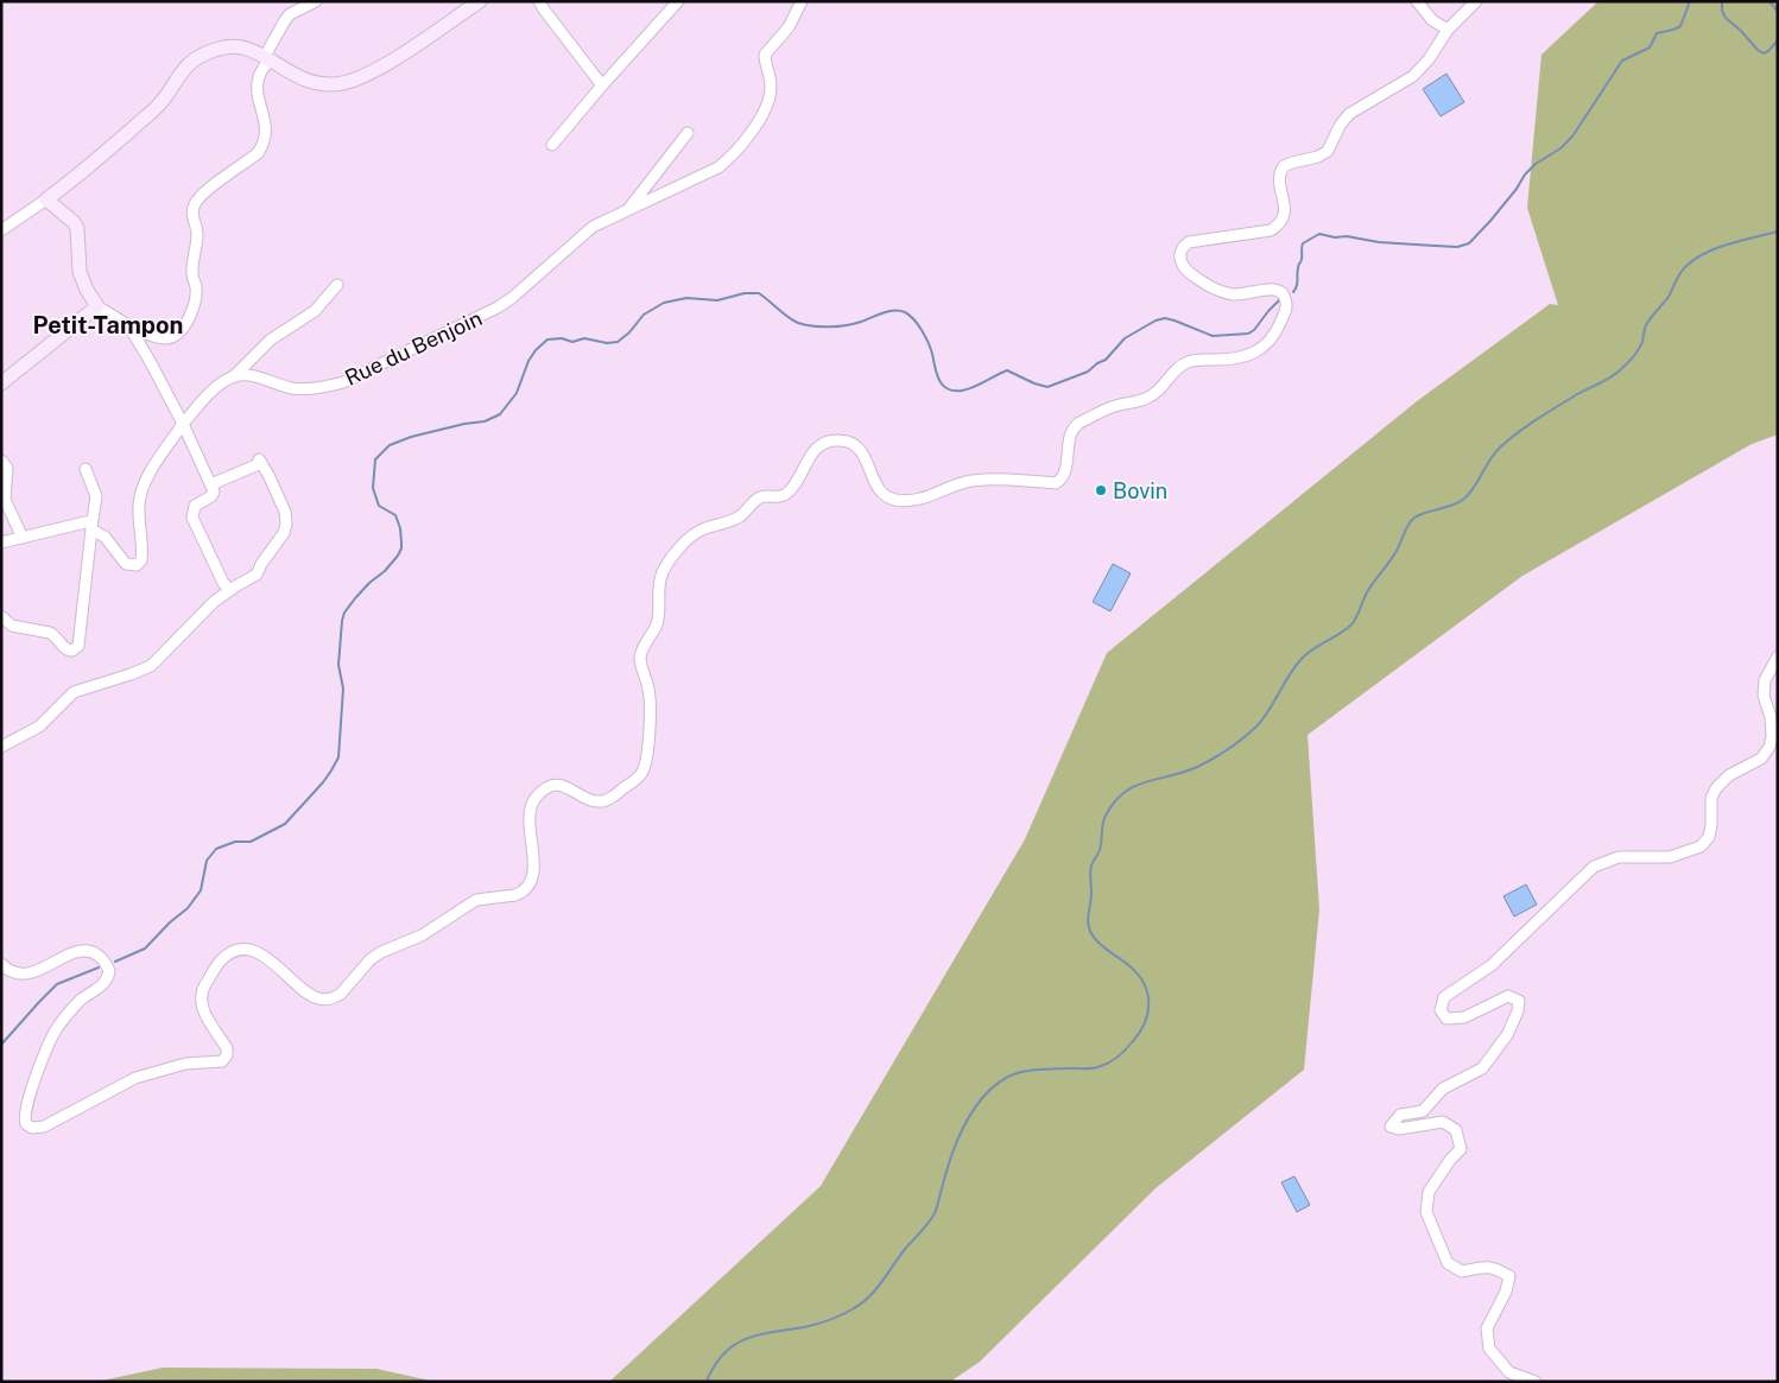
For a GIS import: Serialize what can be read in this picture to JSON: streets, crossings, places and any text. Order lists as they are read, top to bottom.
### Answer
{
  "streets": {
    "street": ["Rue du Benjoin"]
  },
  "districts": ["Petit-Tampon"],
  "places": ["Bovin"]
}
